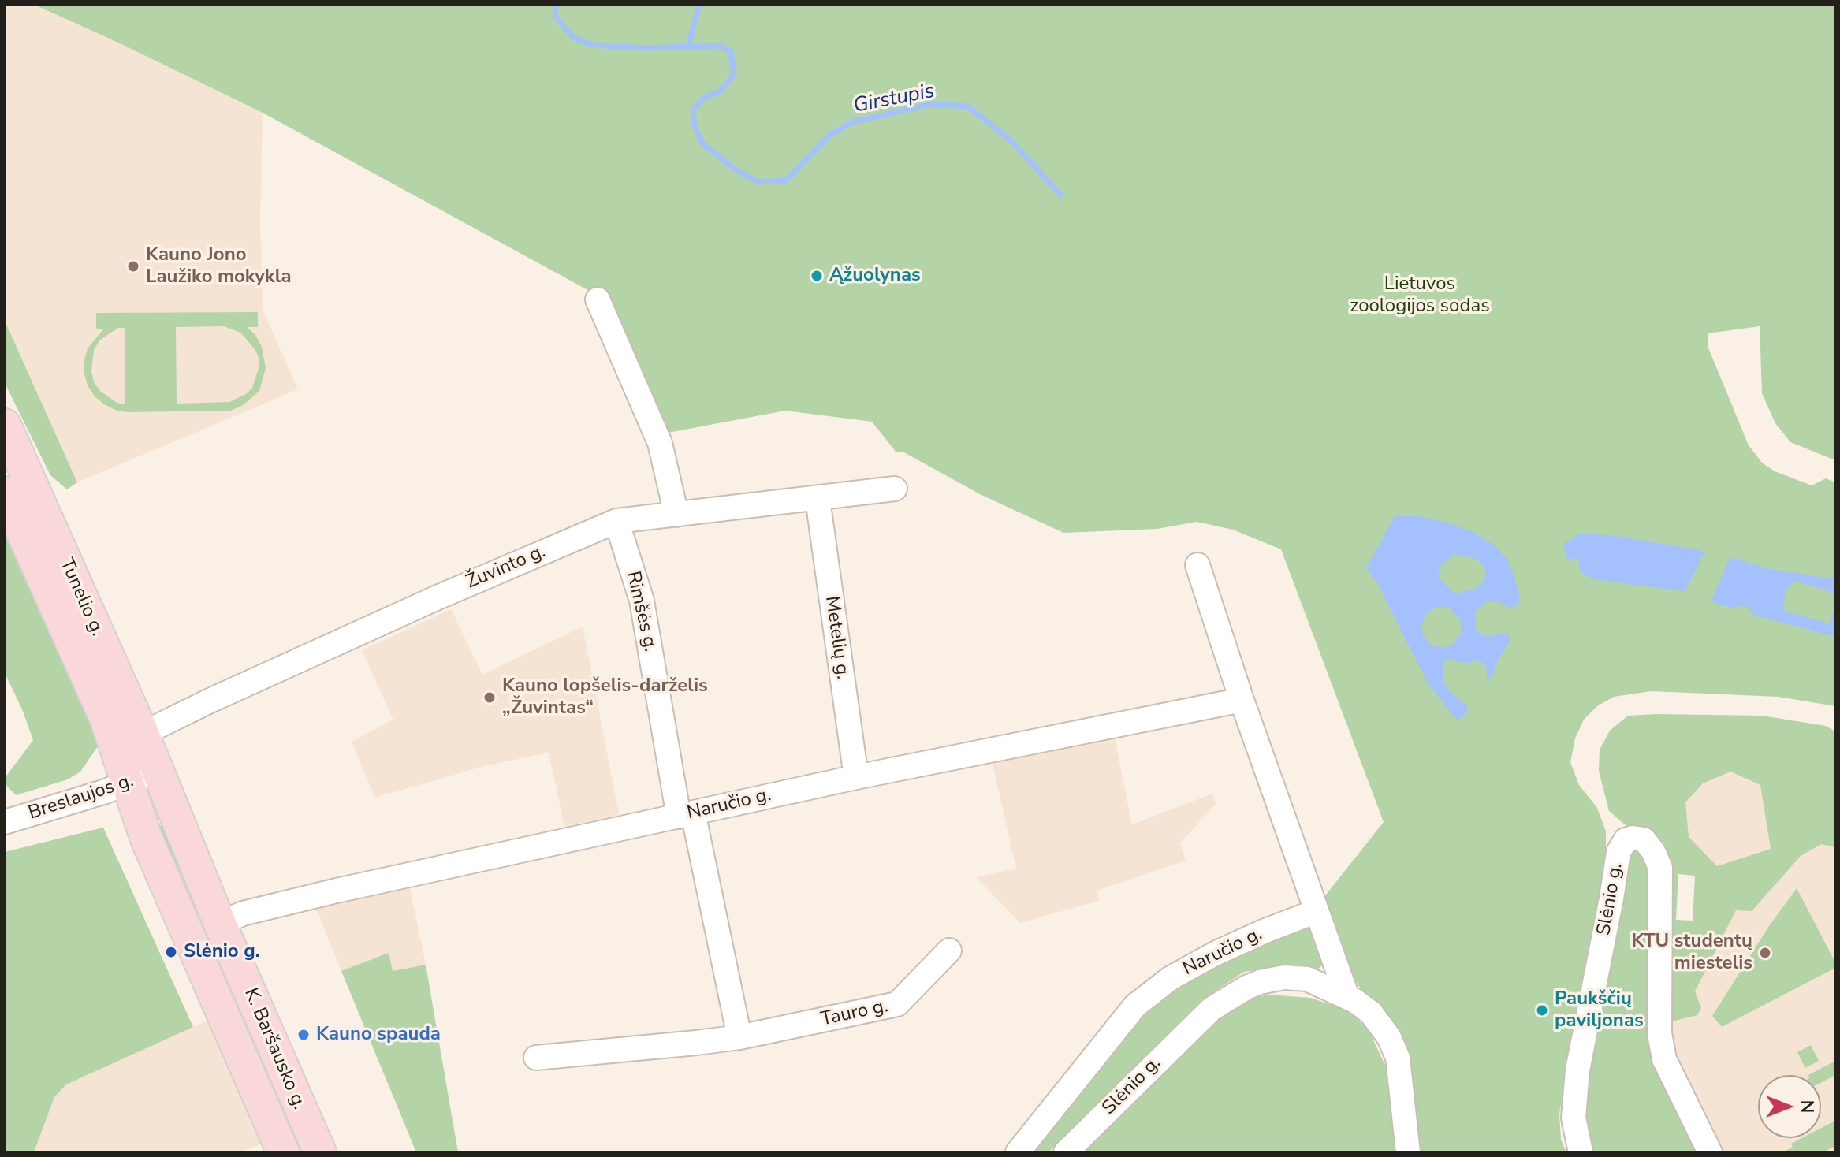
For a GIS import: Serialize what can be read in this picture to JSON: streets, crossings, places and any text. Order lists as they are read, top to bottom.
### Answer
{
  "streets": {
    "main road": ["Tunelio g.", "K. Baršausko g."],
    "street": [
      "Žuvinto g.",
      "Rimšės g.",
      "Metelių g.",
      "Breslaujos g.",
      "Naručio g.",
      "Slėnio g.",
      "Tauro g."
    ]
  },
  "crossings": [
    ["Žuvinto g.", "Tunelio g."],
    ["Žuvinto g.", "Rimšės g."],
    ["Žuvinto g.", "Metelių g."],
    ["Tunelio g.", "Breslaujos g."],
    ["Tunelio g.", "K. Baršausko g."],
    ["Rimšės g.", "Naručio g."],
    ["Metelių g.", "Naručio g."],
    ["Breslaujos g.", "K. Baršausko g."],
    ["Naručio g.", "K. Baršausko g."]
  ],
  "water": ["Girstupis"],
  "parks": ["Lietuvos zoologijos sodas"],
  "places": [
    "Kauno Jono Laužiko mokykla",
    "Ąžuolynas",
    "Kauno lopšelis-darželis „Žuvintas“",
    "Slėnio g.",
    "KTU studentų miestelis",
    "Paukščių paviljonas",
    "Kauno spauda"
  ],
  "north": "right"
}
